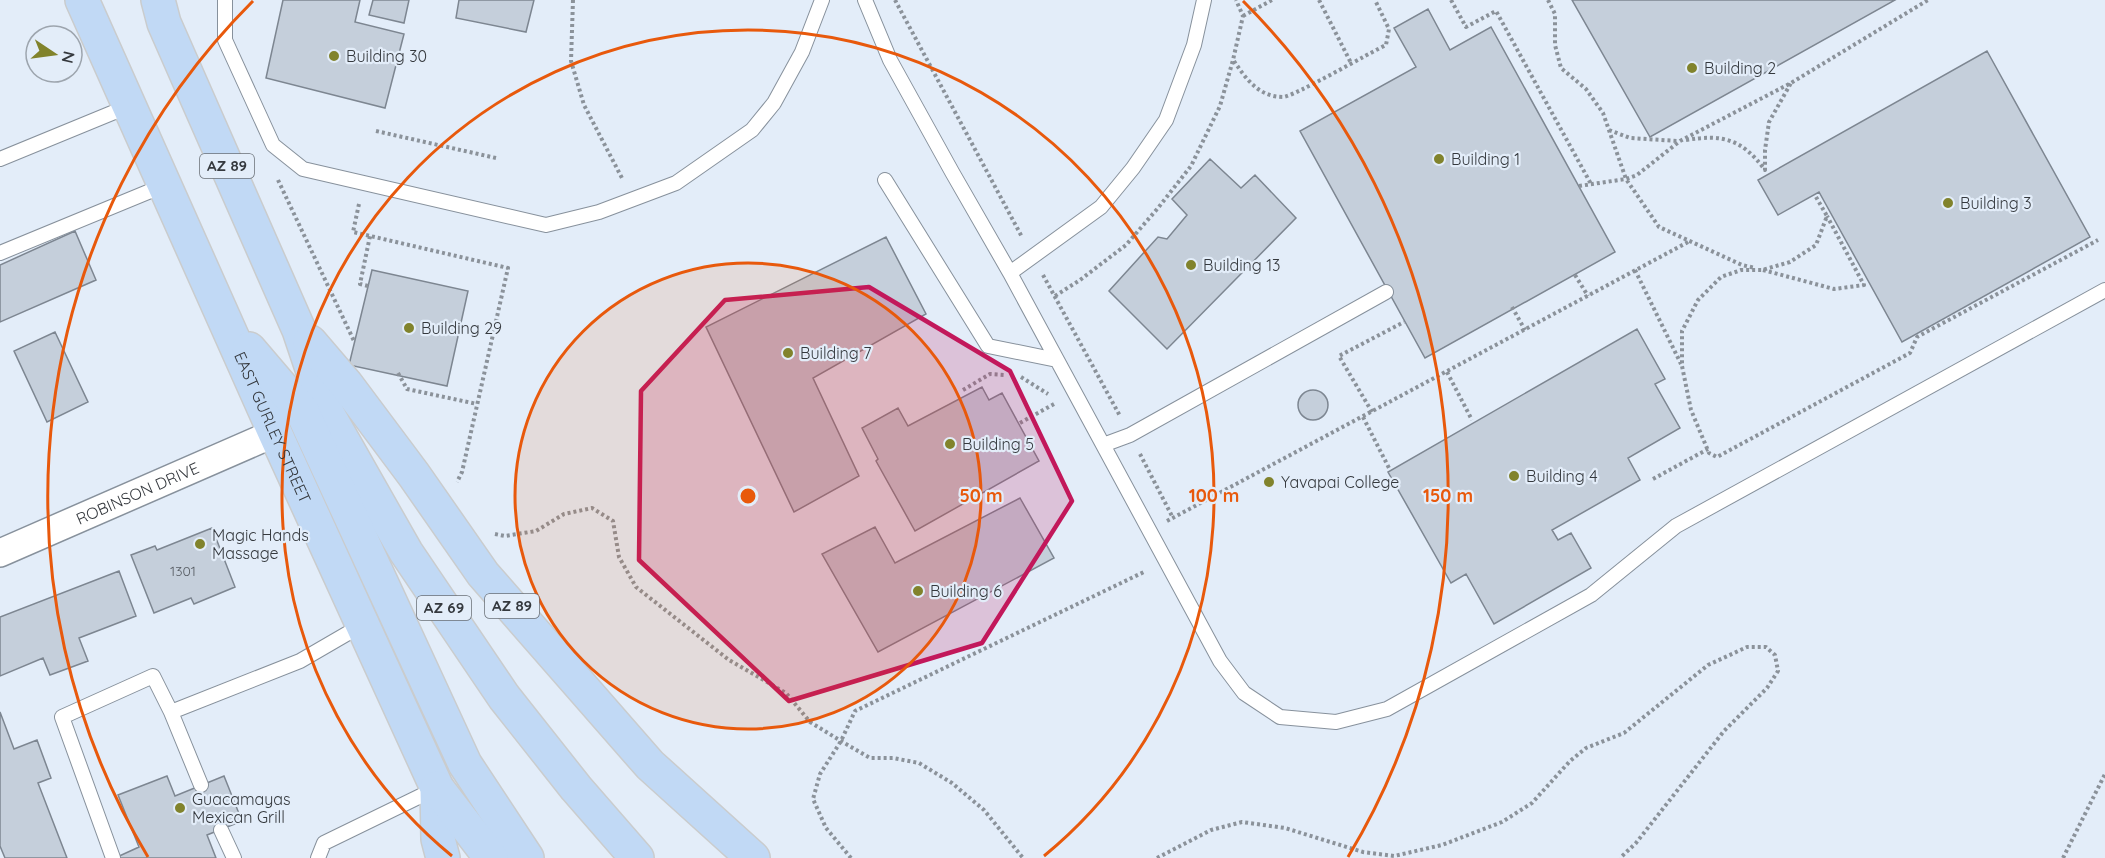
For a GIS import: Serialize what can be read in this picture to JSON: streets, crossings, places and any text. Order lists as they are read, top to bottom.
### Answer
{
  "streets": {
    "main road": ["AZ 89", "EAST GURLEY STREET", "AZ 69"],
    "street": ["ROBINSON DRIVE"]
  },
  "crossings": [
    ["AZ 89", "AZ 69"],
    ["EAST GURLEY STREET", "ROBINSON DRIVE"]
  ],
  "places": [
    "Building 30",
    "Building 2",
    "Building 1",
    "Building 3",
    "Building 13",
    "Building 29",
    "Building 7",
    "Building 5",
    "Building 4",
    "Yavapai College",
    "Magic Hands Massage",
    "Building 6",
    "Guacamayas Mexican Grill"
  ],
  "house_numbers": ["1301"],
  "north": "right",
  "rings": ["50 m", "100 m", "150 m"]
}
